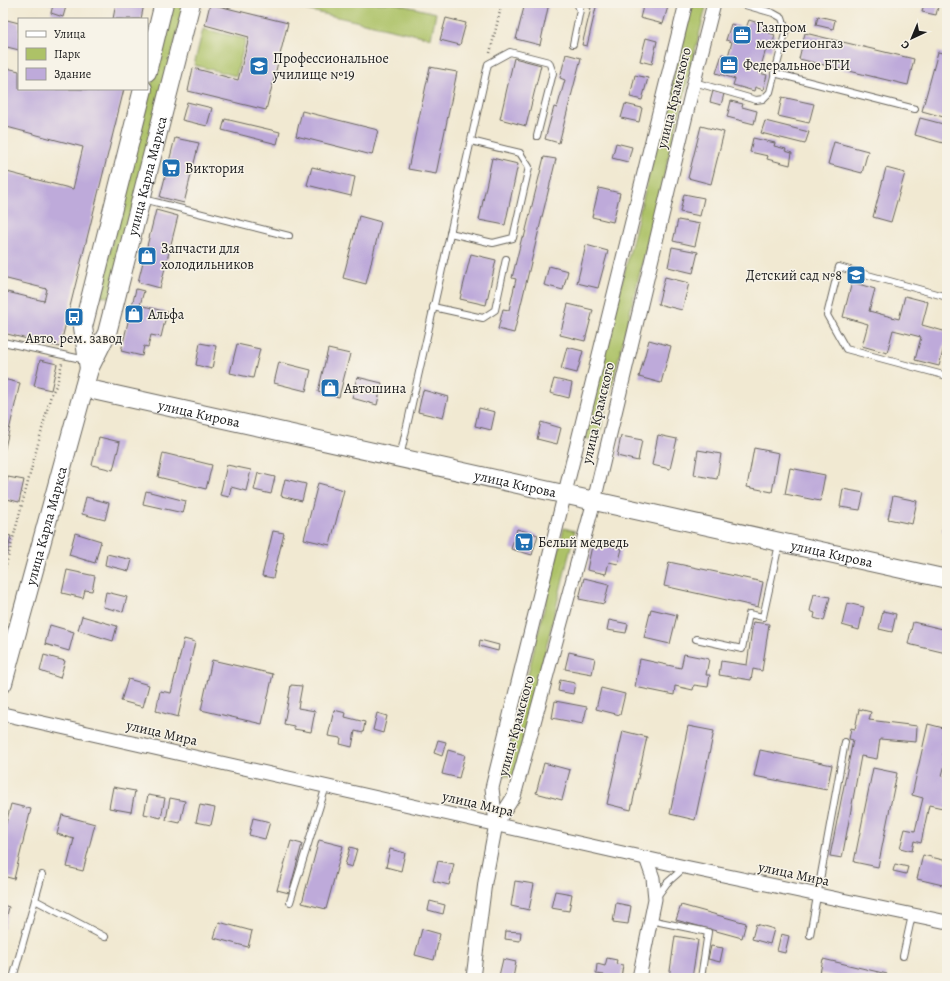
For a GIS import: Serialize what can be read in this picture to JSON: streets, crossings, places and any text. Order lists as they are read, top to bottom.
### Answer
{
  "streets": {
    "main road": ["улица Карла Маркса", "улица Кирова"],
    "street": ["улица Крамского", "улица Мира"]
  },
  "crossings": [
    ["улица Крамского", "улица Кирова"],
    ["улица Крамского", "улица Мира"],
    ["улица Карла Маркса", "улица Кирова"]
  ],
  "places": {
    "office": ["Газпром межрегионгаз", "Федеральное БТИ"],
    "school or university": ["Профессиональное училище №19", "Детский сад №8"],
    "supermarket": ["Виктория", "Белый медведь"],
    "shop": ["Запчасти для холодильников", "Альфа", "Автошина"],
    "bus stop": ["Авто. рем. завод"]
  },
  "legend": ["Улица", "Парк", "Здание"],
  "north": "bottom left"
}
